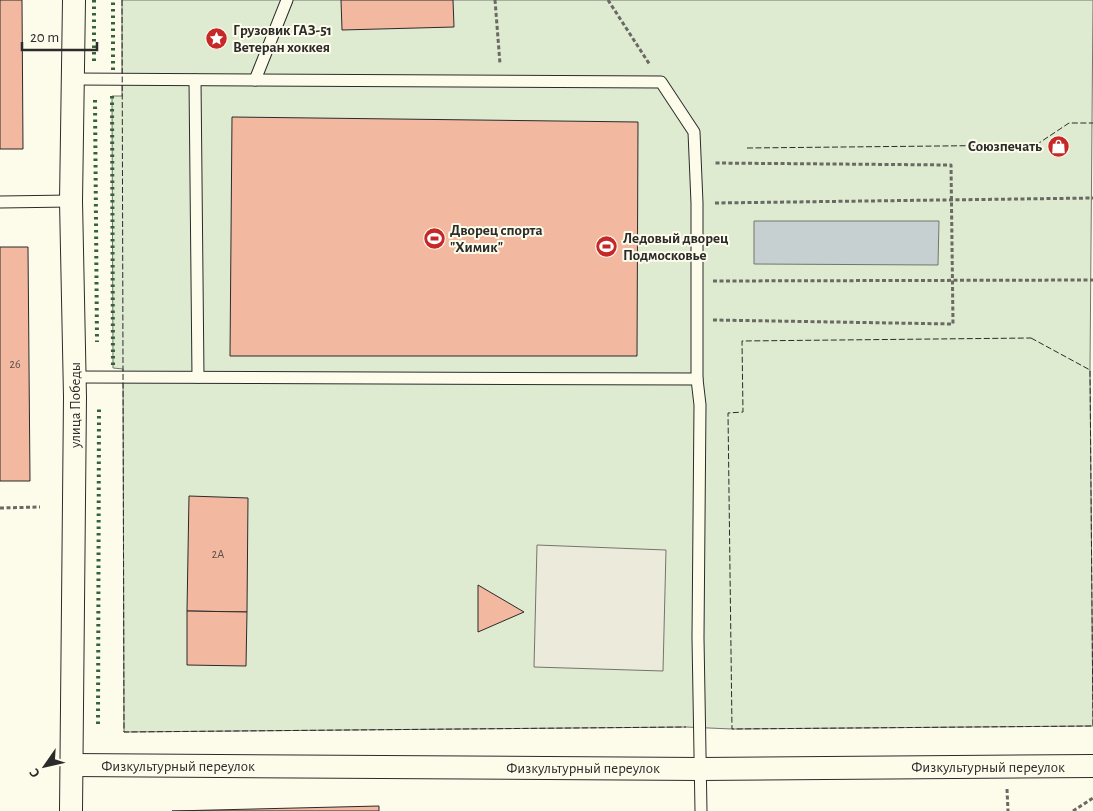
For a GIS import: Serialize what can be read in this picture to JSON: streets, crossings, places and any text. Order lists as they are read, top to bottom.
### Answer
{
  "streets": {
    "street": ["улица Победы", "Физкультурный переулок"]
  },
  "crossings": [
    ["улица Победы", "Физкультурный переулок"]
  ],
  "places": {
    "place": ["Грузовик ГАЗ-51 Ветеран хоккея"],
    "shop": ["Союзпечать"],
    "sports": ["Дворец спорта \"Химик\"", "Ледовый дворец Подмосковье"]
  },
  "house_numbers": ["26", "2А"],
  "scale_bar": "20 m",
  "north": "bottom left"
}
